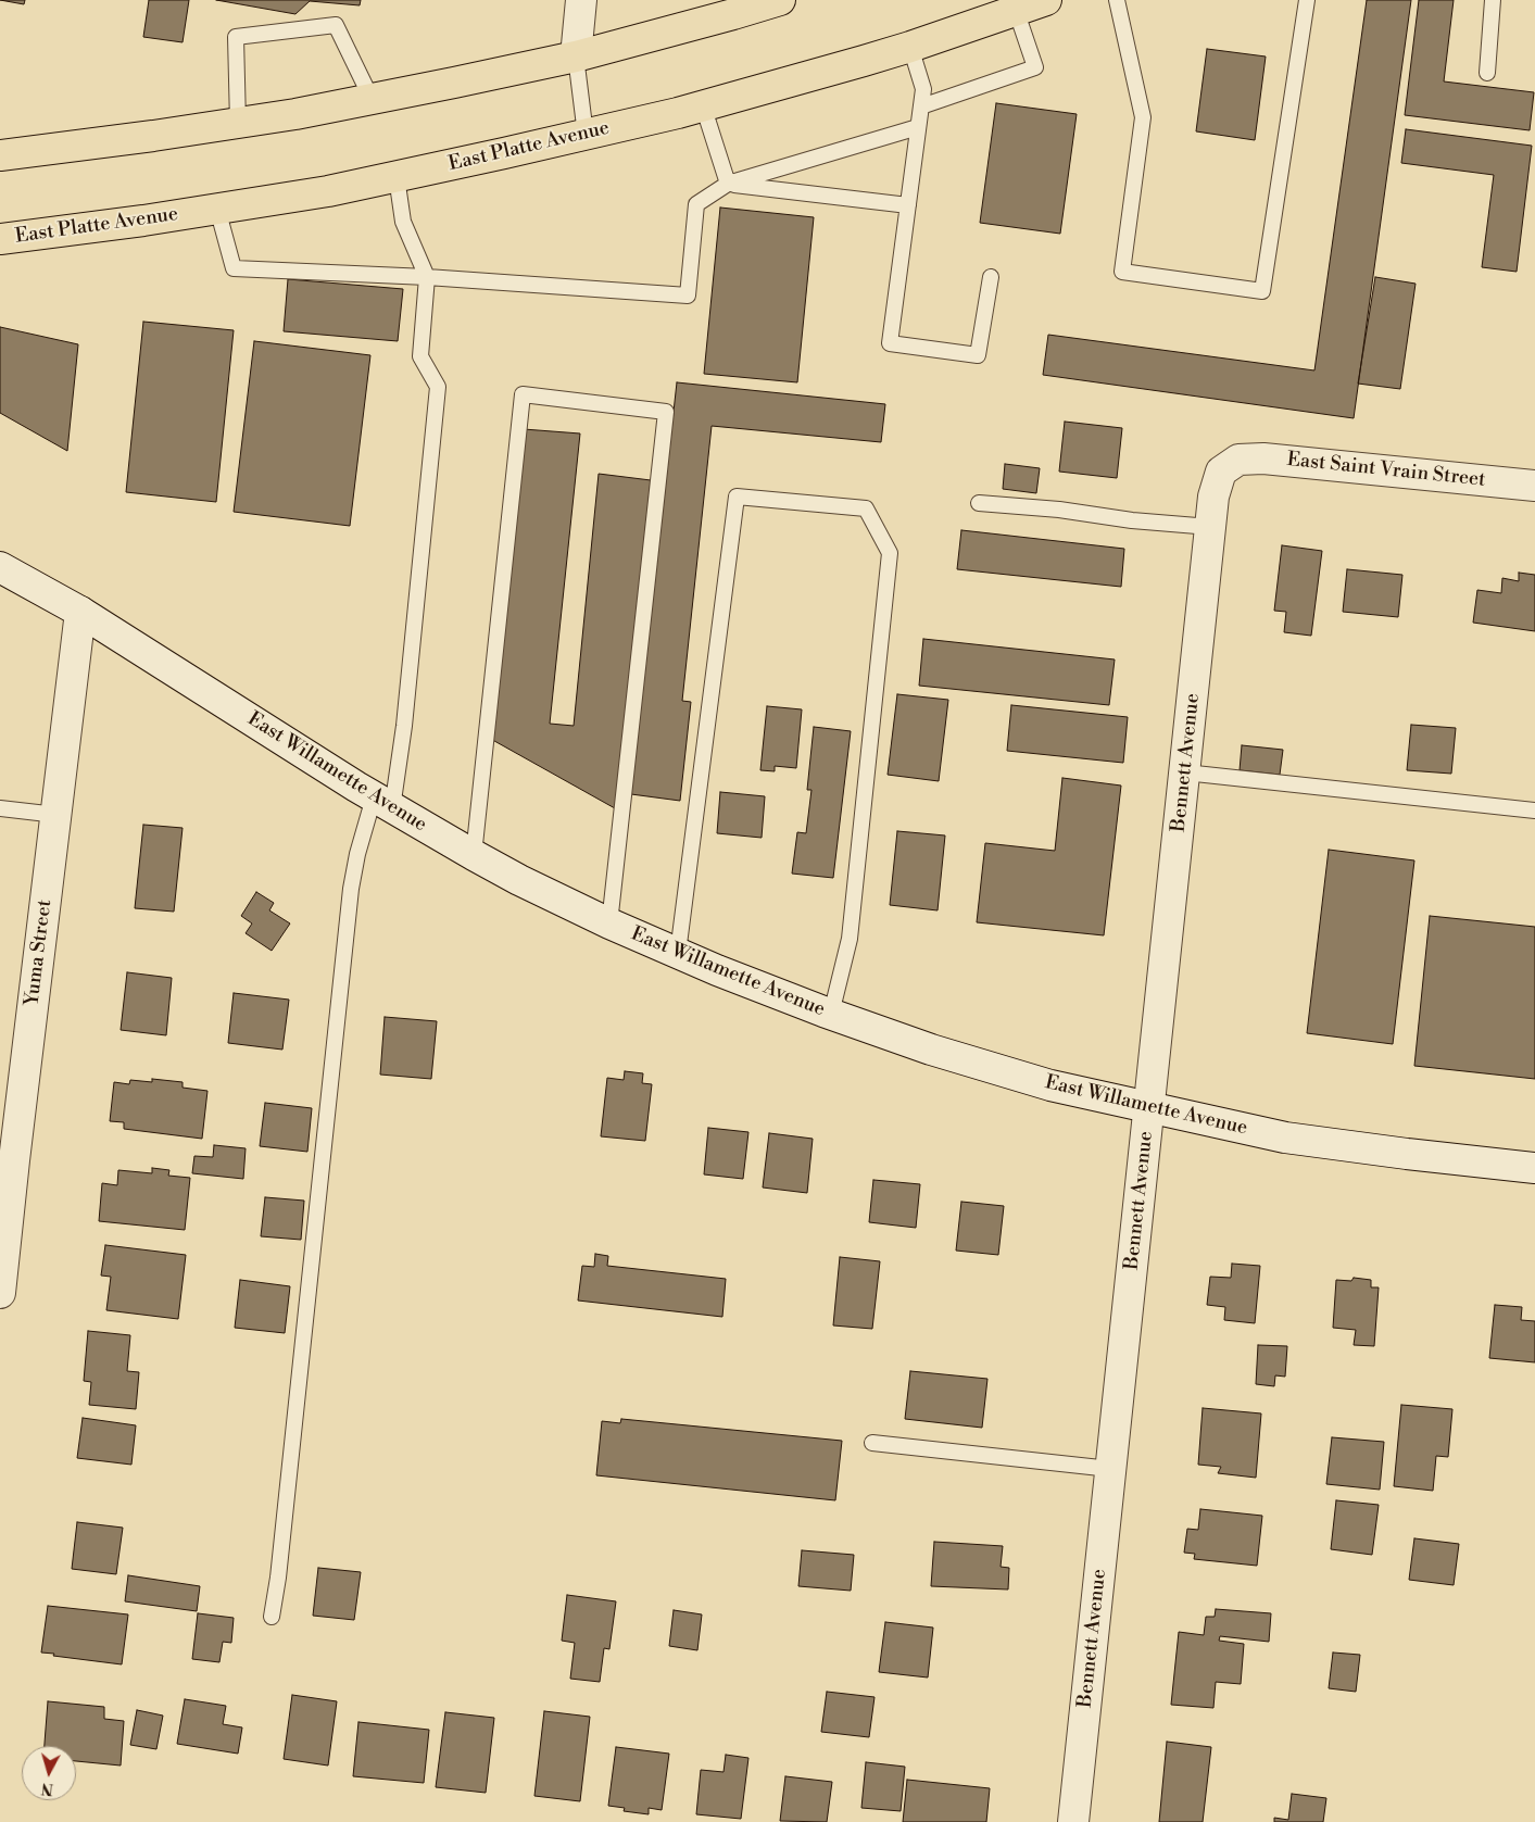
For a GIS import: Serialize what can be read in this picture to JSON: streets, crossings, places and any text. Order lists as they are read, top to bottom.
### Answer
{
  "streets": {
    "main road": ["East Platte Avenue"],
    "street": [
      "East Saint Vrain Street",
      "Bennett Avenue",
      "East Willamette Avenue",
      "Yuma Street"
    ]
  },
  "crossings": [
    ["East Saint Vrain Street", "Bennett Avenue"],
    ["Bennett Avenue", "East Willamette Avenue"],
    ["East Willamette Avenue", "Yuma Street"]
  ],
  "north": "bottom"
}
